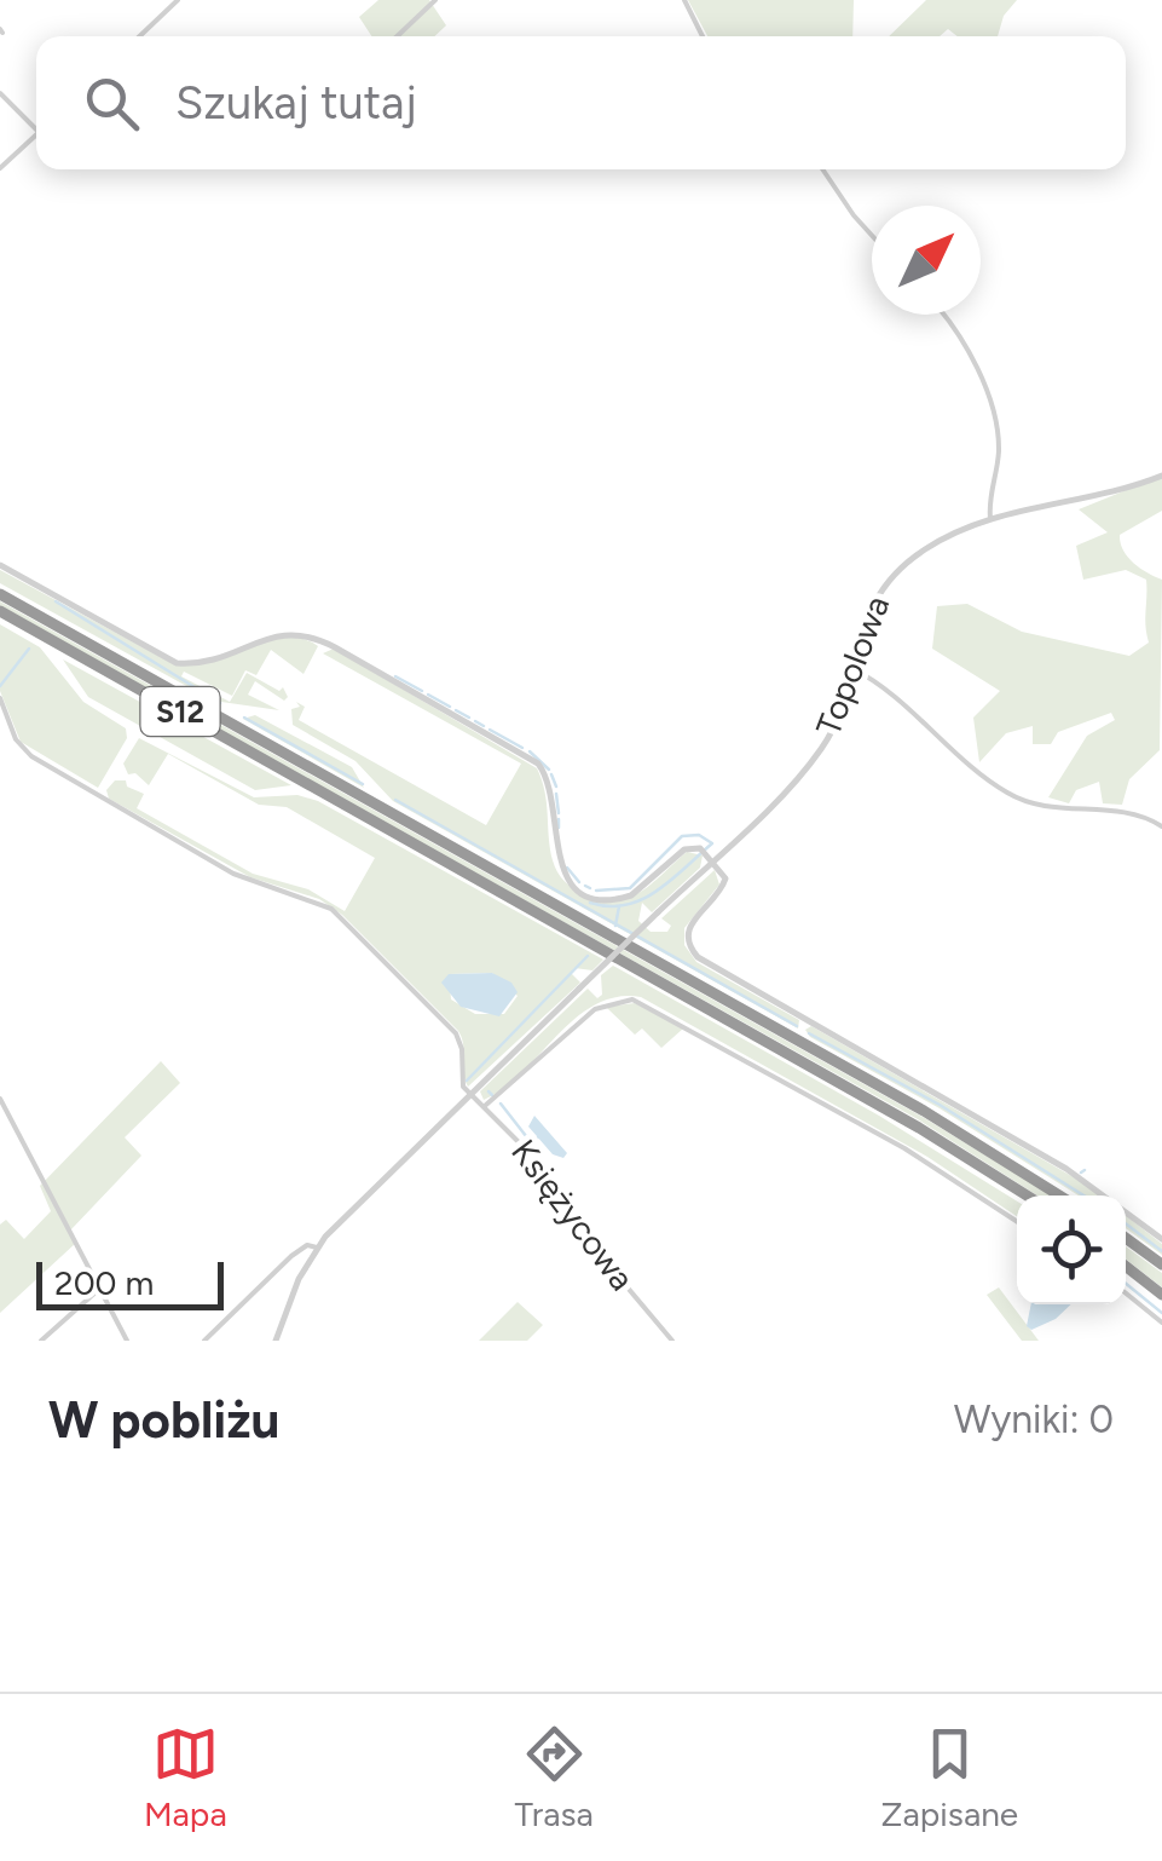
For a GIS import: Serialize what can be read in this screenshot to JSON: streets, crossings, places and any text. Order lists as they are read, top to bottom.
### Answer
{
  "streets": {
    "highway": ["S12"],
    "street": ["Topolowa", "Księżycowa"]
  },
  "crossings": [
    ["Topolowa", "Księżycowa"]
  ],
  "scale_bar": "200 m",
  "north": "top right",
  "page": {
    "search": "Szukaj tutaj",
    "scale": "200 m",
    "heading": ["W pobliżu", "Wyniki: 0"],
    "nav": ["Mapa", "Trasa", "Zapisane"]
  }
}
